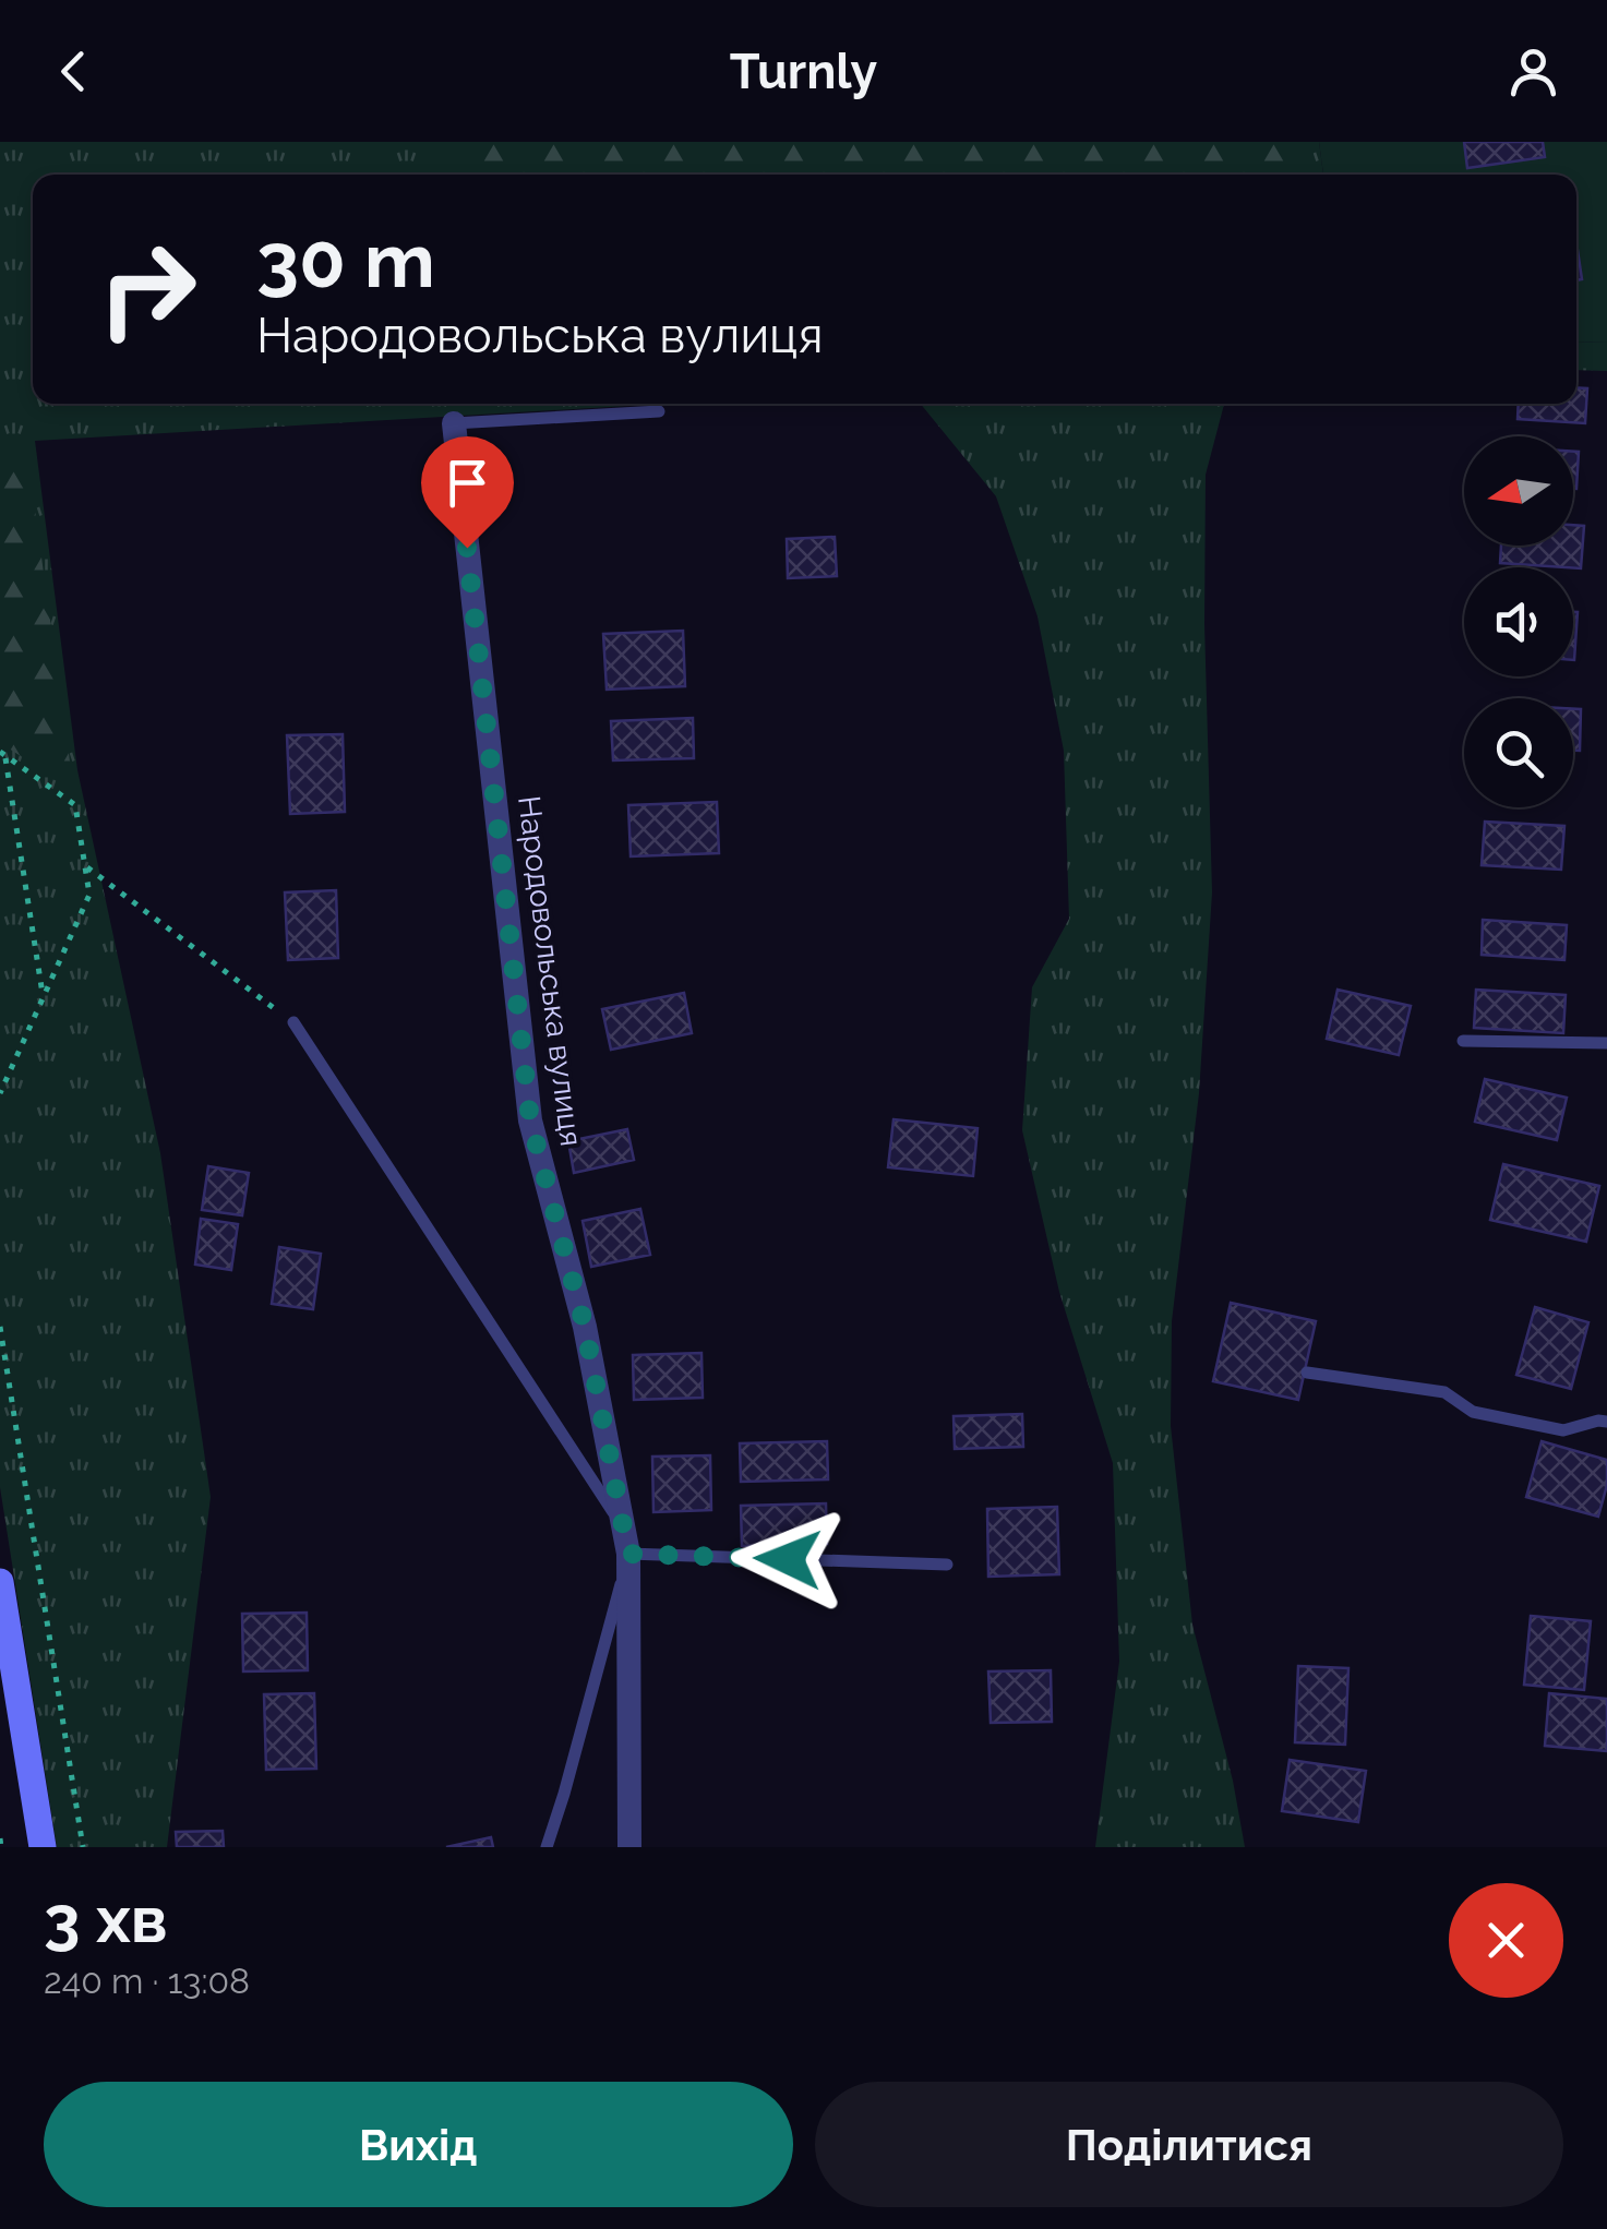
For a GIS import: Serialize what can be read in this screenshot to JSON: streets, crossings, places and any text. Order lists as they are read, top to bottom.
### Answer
{
  "streets": {
    "street": ["Народовольська вулиця"]
  },
  "north": "left",
  "page": {
    "header": "Turnly",
    "turn": ["30 m", "Народовольська вулиця"],
    "heading": ["3 хв", "240 m · 13:08"],
    "buttons": ["Вихід", "Поділитися"]
  }
}
